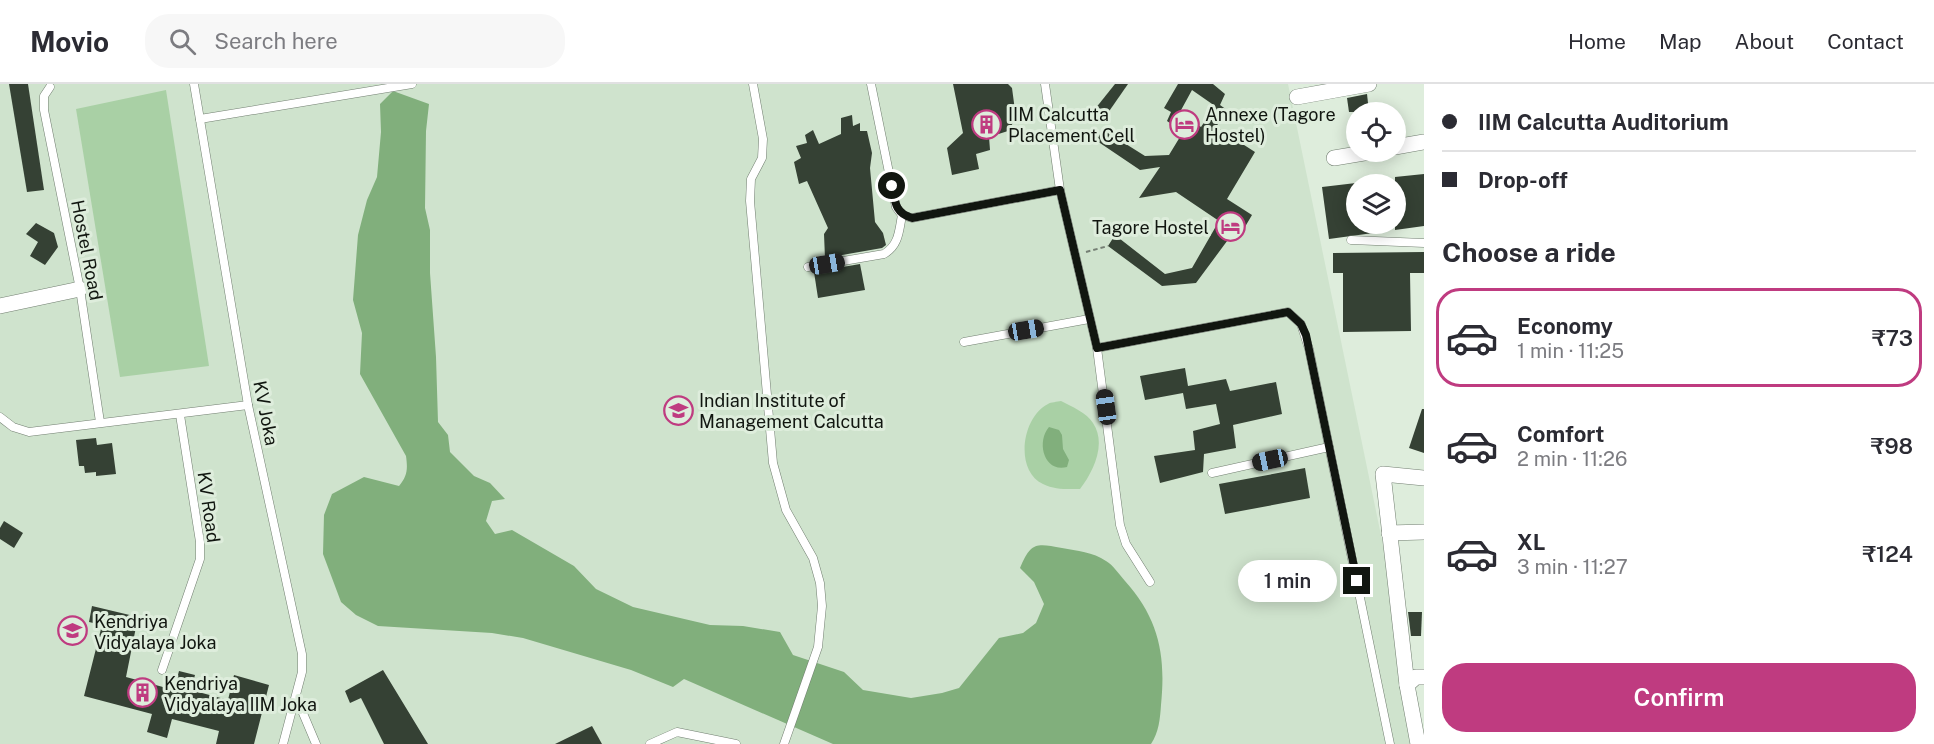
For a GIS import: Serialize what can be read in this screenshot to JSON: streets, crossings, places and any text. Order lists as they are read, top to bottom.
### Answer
{
  "streets": {
    "lane": ["Hostel Road", "KV Joka", "KV Road"]
  },
  "places": {
    "building": ["IIM Calcutta Placement Cell", "Kendriya Vidyalaya IIM Joka"],
    "hotel": ["Annexe (Tagore Hostel)", "Tagore Hostel"],
    "school or university": ["Indian Institute of Management Calcutta", "Kendriya Vidyalaya Joka"]
  },
  "page": {
    "header": "Movio",
    "search": "Search here",
    "nav": [
      "Home",
      "Map",
      "About",
      "Contact"
    ],
    "banner": ["IIM Calcutta Auditorium", "Drop-off"],
    "heading": "Choose a ride",
    "list": [
      {
        "name": "Economy",
        "note": "1 min · 11:25",
        "value": "₹73"
      },
      {
        "name": "Comfort",
        "note": "2 min · 11:26",
        "value": "₹98"
      },
      {
        "name": "XL",
        "note": "3 min · 11:27",
        "value": "₹124"
      }
    ],
    "bubble": "1 min",
    "buttons": "Confirm"
  }
}
